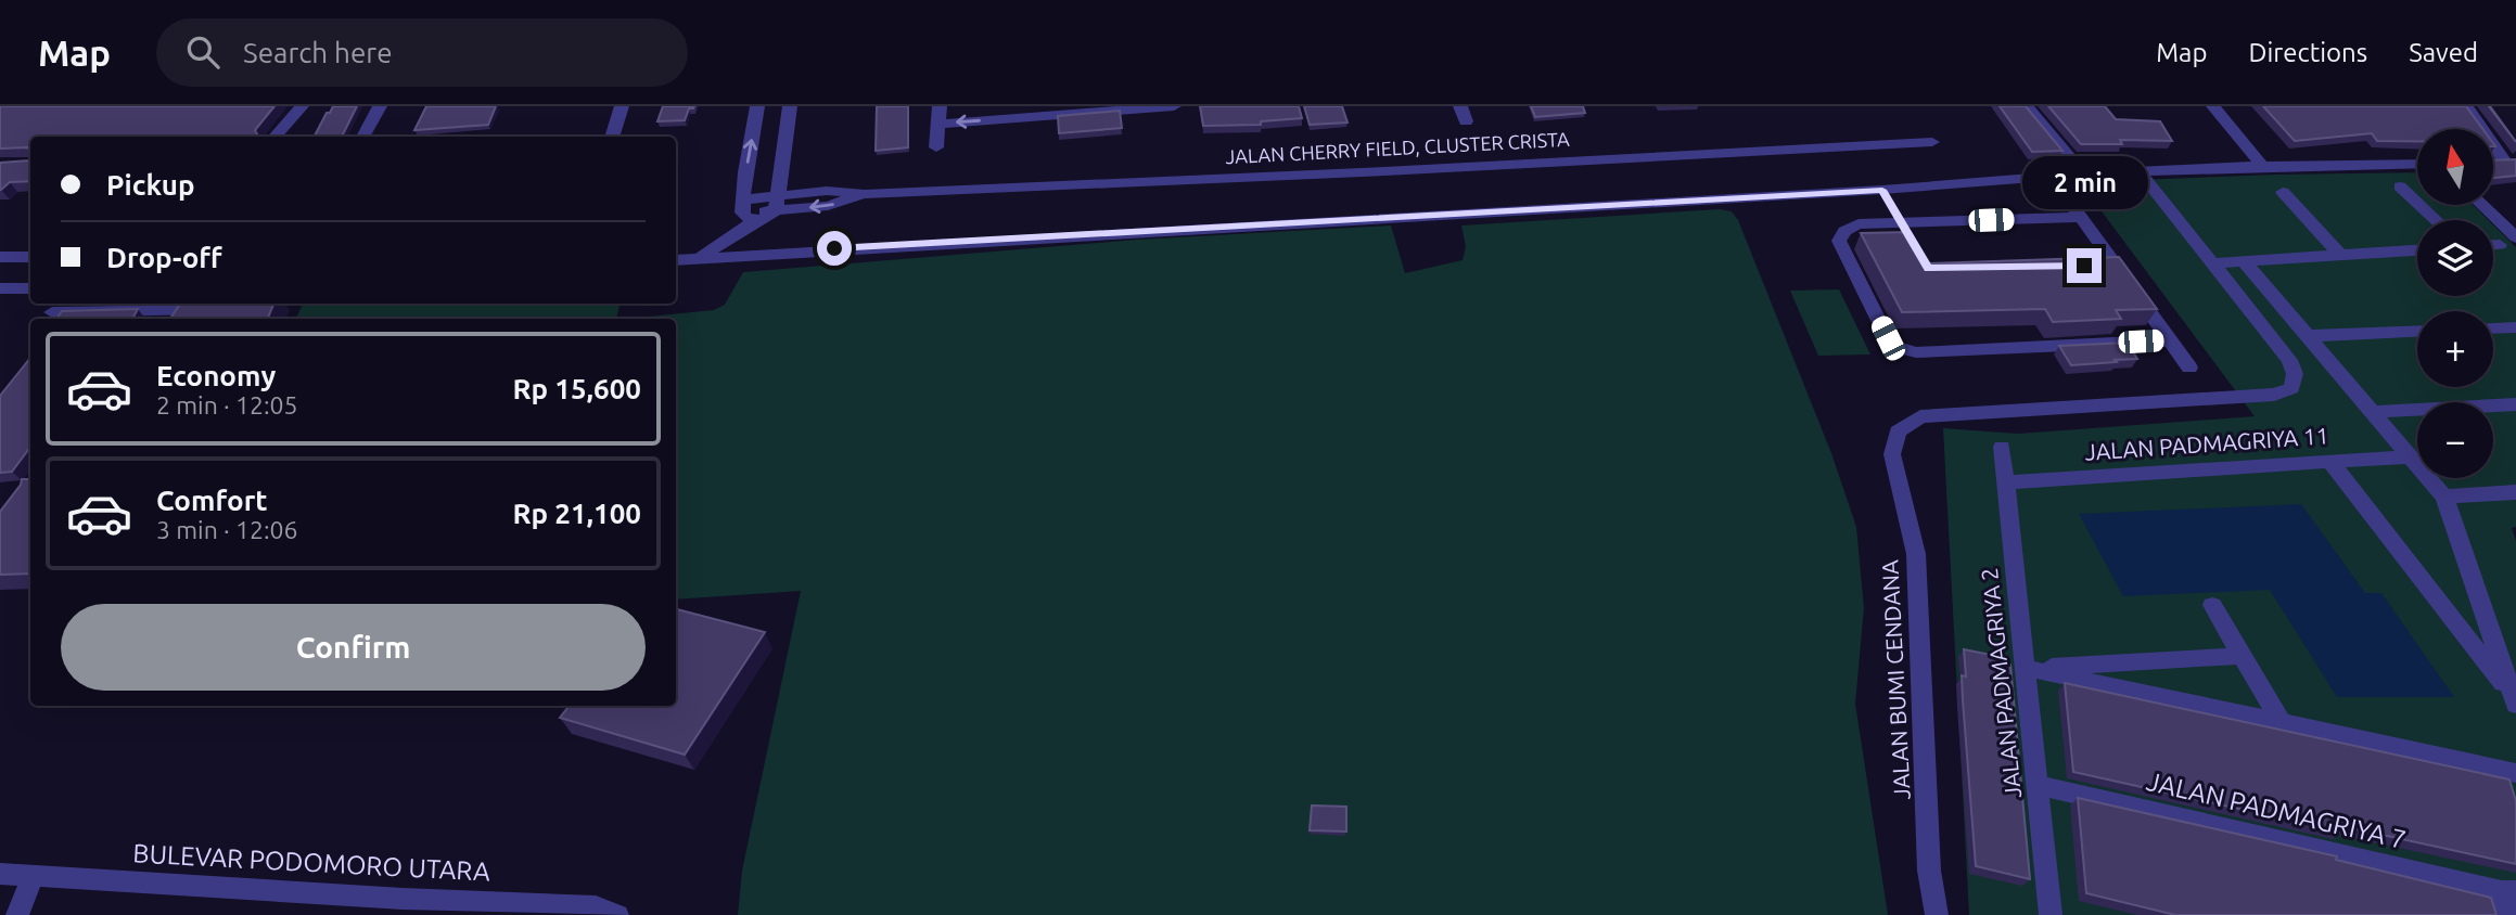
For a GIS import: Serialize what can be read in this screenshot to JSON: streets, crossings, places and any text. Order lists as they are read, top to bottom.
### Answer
{
  "streets": {
    "street": [
      "JALAN CHERRY FIELD, CLUSTER CRISTA",
      "JALAN PADMAGRIYA 11",
      "JALAN BUMI CENDANA",
      "JALAN PADMAGRIYA 2",
      "JALAN PADMAGRIYA 7",
      "BULEVAR PODOMORO UTARA"
    ]
  },
  "crossings": [
    ["JALAN PADMAGRIYA 11", "JALAN PADMAGRIYA 2"],
    ["JALAN PADMAGRIYA 2", "JALAN PADMAGRIYA 7"]
  ],
  "north": "top",
  "page": {
    "header": "Map",
    "search": "Search here",
    "nav": ["Map", "Directions", "Saved"],
    "map_buttons": ["+", "−"],
    "banner": ["Pickup", "Drop-off"],
    "bubble": "2 min",
    "list": [
      {
        "name": "Economy",
        "note": "2 min · 12:05",
        "value": "Rp 15,600"
      },
      {
        "name": "Comfort",
        "note": "3 min · 12:06",
        "value": "Rp 21,100"
      }
    ],
    "buttons": "Confirm"
  }
}
